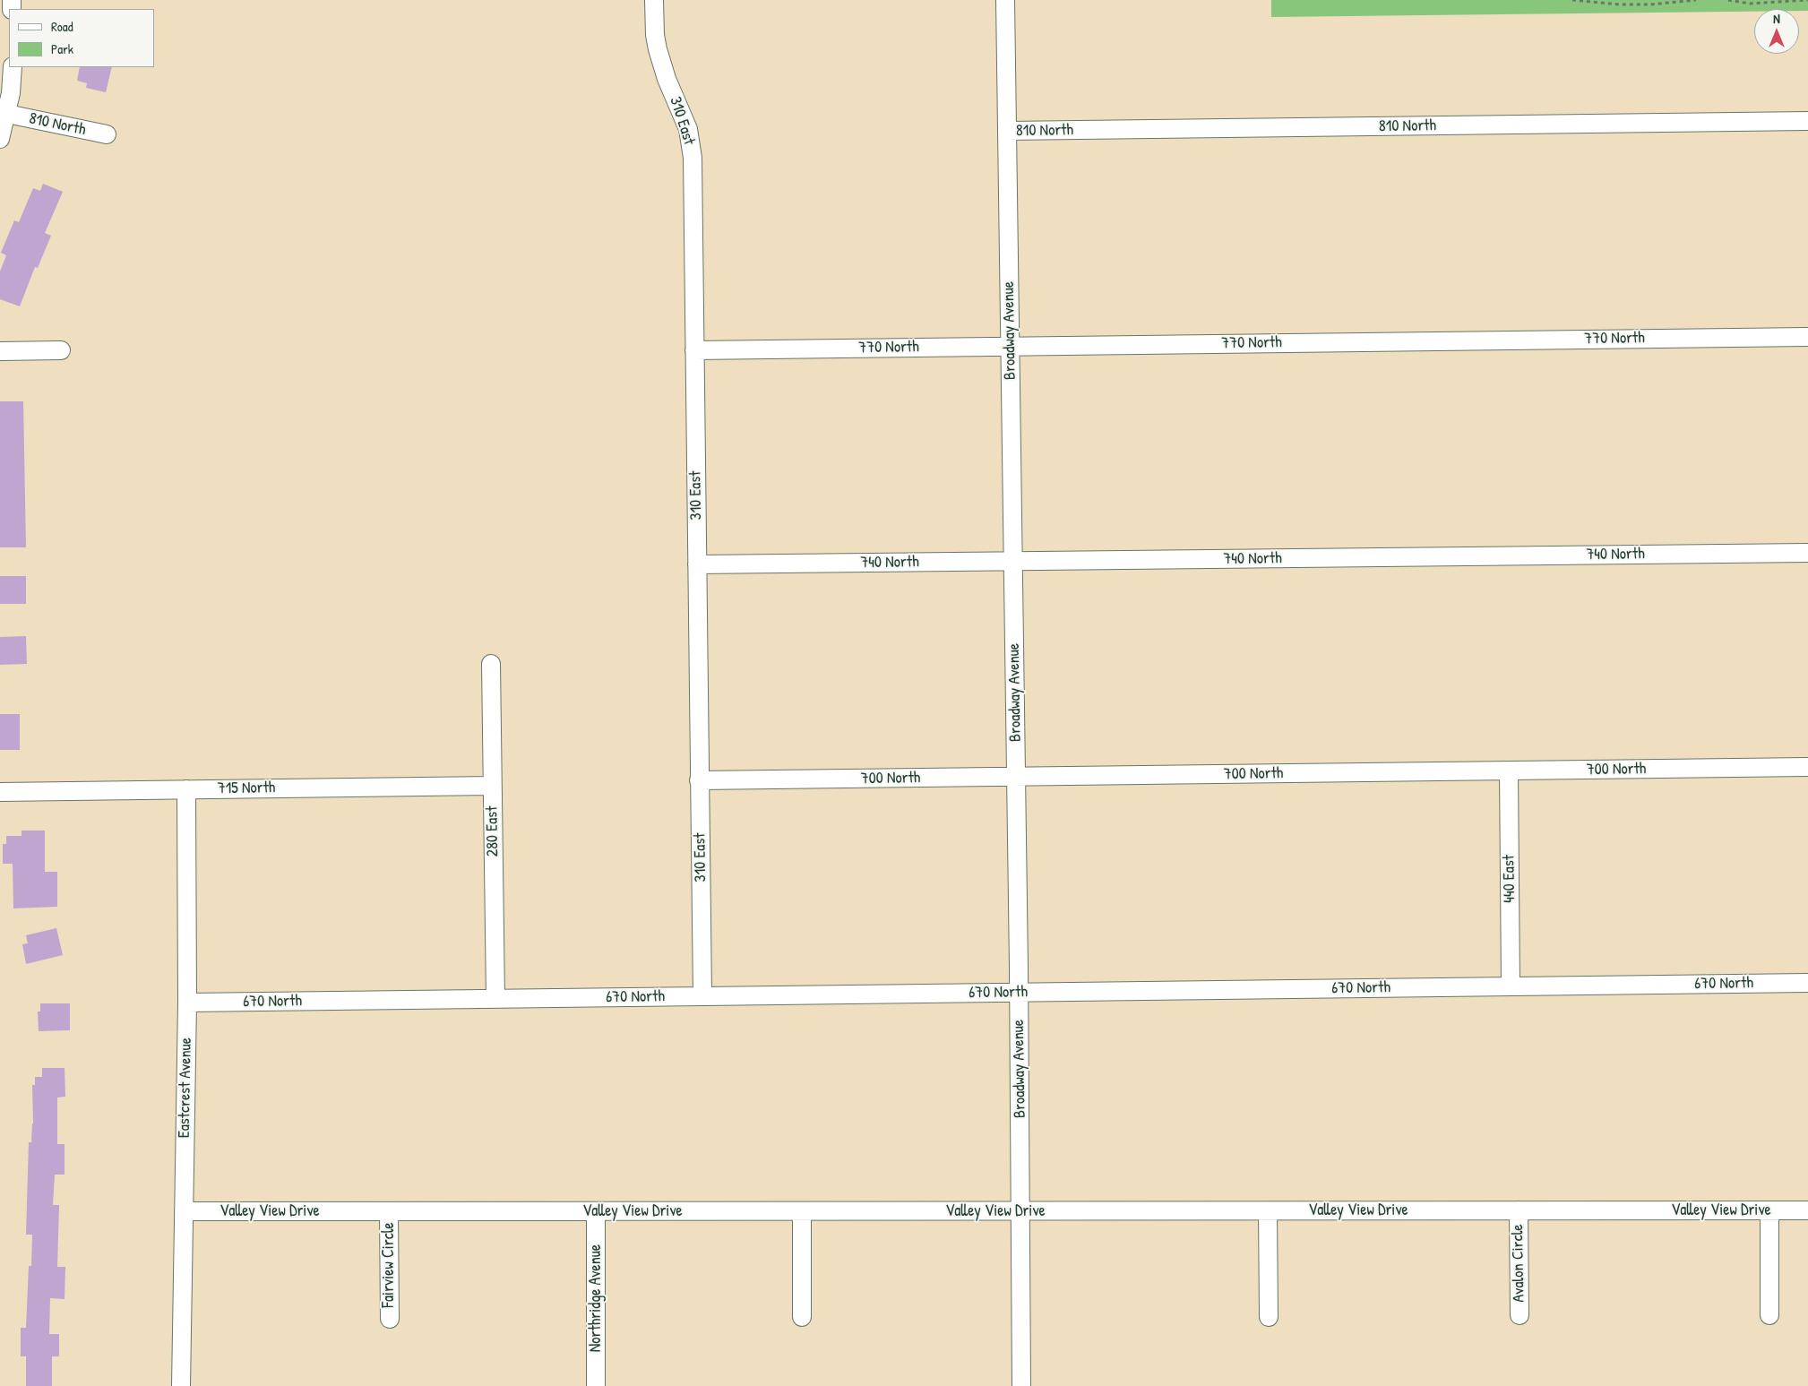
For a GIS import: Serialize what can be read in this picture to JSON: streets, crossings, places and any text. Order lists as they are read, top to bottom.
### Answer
{
  "streets": {
    "street": [
      "310 East",
      "810 North",
      "Broadway Avenue",
      "770 North",
      "740 North",
      "700 North",
      "715 North",
      "280 East",
      "440 East",
      "670 North",
      "Eastcrest Avenue",
      "Valley View Drive",
      "Avalon Circle",
      "Fairview Circle",
      "Northridge Avenue"
    ]
  },
  "crossings": [
    ["310 East", "770 North"],
    ["310 East", "740 North"],
    ["310 East", "700 North"],
    ["310 East", "670 North"],
    ["810 North", "Broadway Avenue"],
    ["Broadway Avenue", "770 North"],
    ["Broadway Avenue", "740 North"],
    ["Broadway Avenue", "700 North"],
    ["Broadway Avenue", "670 North"],
    ["Broadway Avenue", "Valley View Drive"],
    ["700 North", "440 East"],
    ["715 North", "280 East"],
    ["715 North", "Eastcrest Avenue"],
    ["280 East", "670 North"],
    ["440 East", "670 North"],
    ["670 North", "Eastcrest Avenue"],
    ["Eastcrest Avenue", "Valley View Drive"],
    ["Valley View Drive", "Avalon Circle"],
    ["Valley View Drive", "Fairview Circle"],
    ["Valley View Drive", "Northridge Avenue"]
  ],
  "legend": ["Road", "Park"],
  "north": "top"
}
